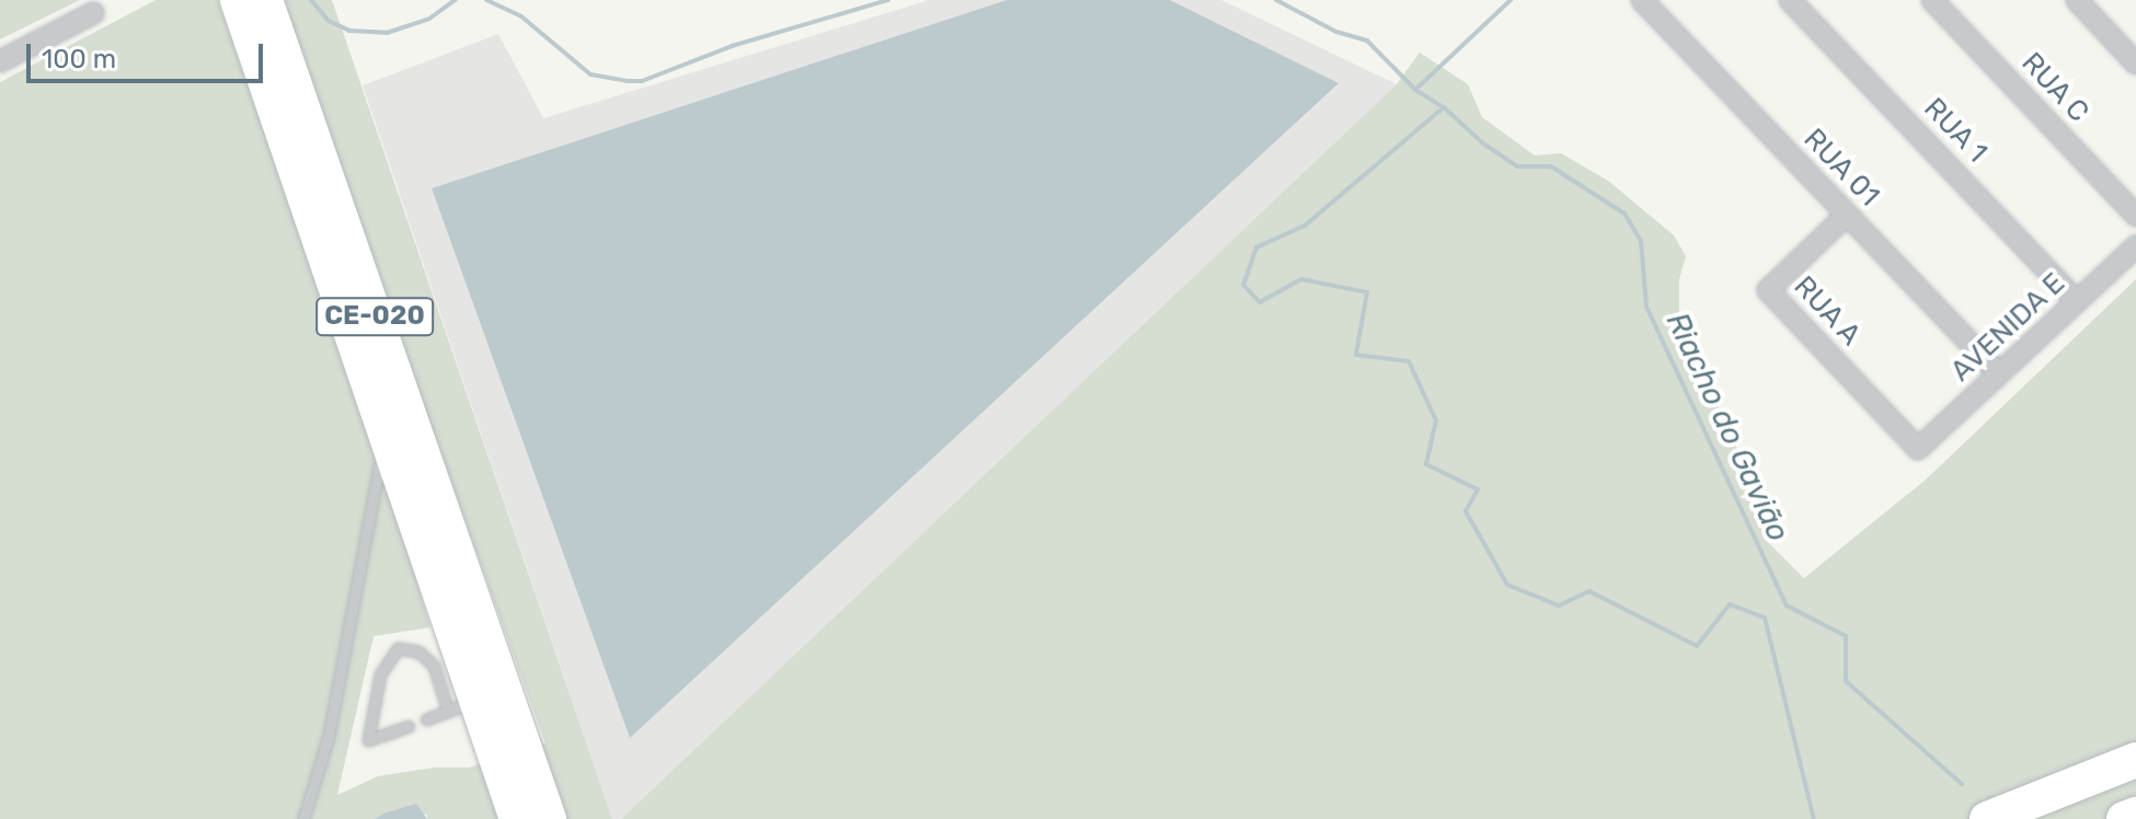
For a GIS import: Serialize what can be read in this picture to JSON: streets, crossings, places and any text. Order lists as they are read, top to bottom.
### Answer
{
  "streets": {
    "highway": ["CE-020"],
    "street": [
      "RUA C",
      "RUA 1",
      "RUA 01",
      "RUA A",
      "AVENIDA E"
    ]
  },
  "crossings": [
    ["RUA 1", "AVENIDA E"],
    ["RUA 01", "RUA A"],
    ["RUA 01", "AVENIDA E"],
    ["RUA A", "AVENIDA E"]
  ],
  "water": ["Riacho do Gavião"],
  "scale_bar": "100 m"
}
